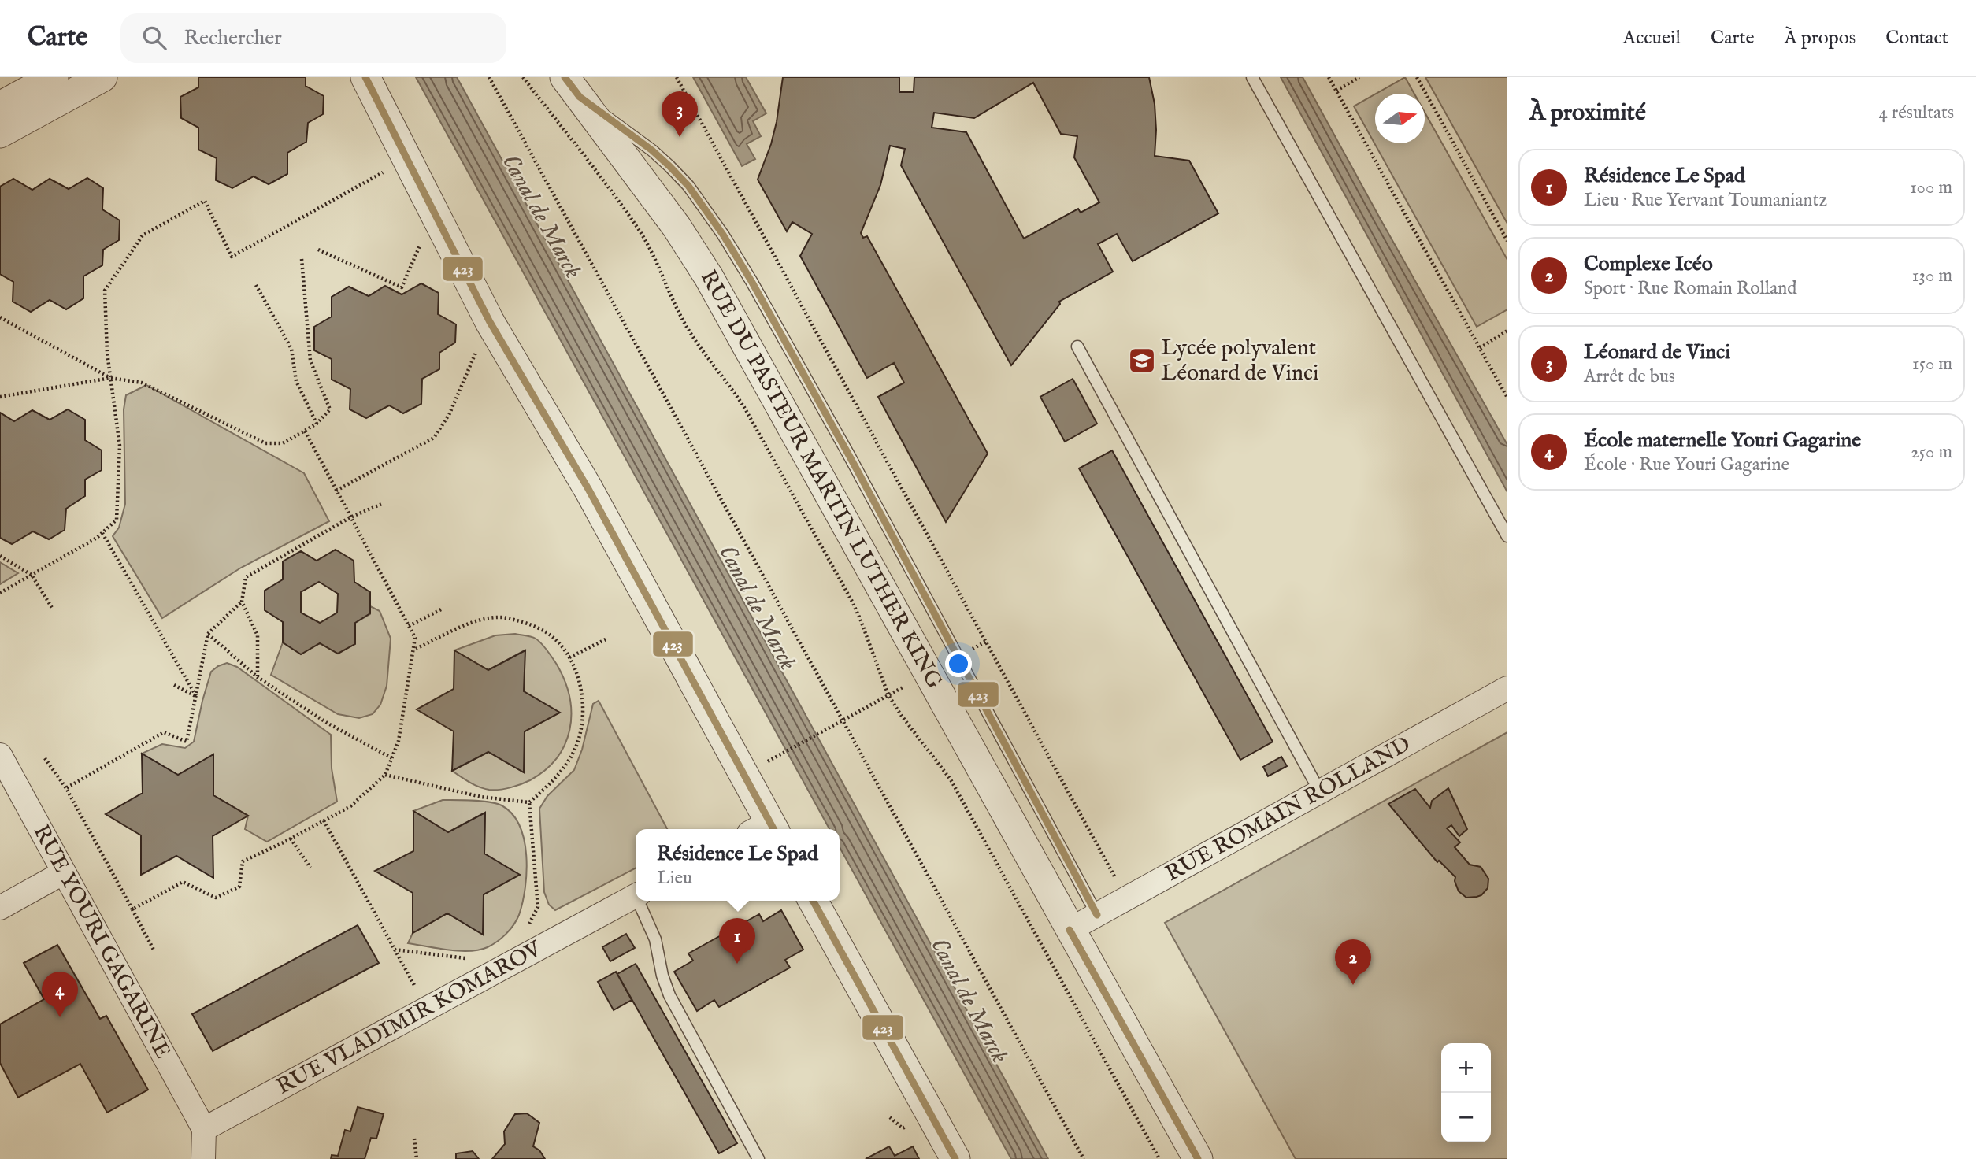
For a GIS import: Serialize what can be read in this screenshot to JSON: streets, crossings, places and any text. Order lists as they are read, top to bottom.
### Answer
{
  "streets": {
    "street": [
      "RUE DU PASTEUR MARTIN LUTHER KING",
      "RUE ROMAIN ROLLAND",
      "RUE YOURI GAGARINE",
      "RUE VLADIMIR KOMAROV"
    ]
  },
  "crossings": [
    ["RUE DU PASTEUR MARTIN LUTHER KING", "RUE ROMAIN ROLLAND"],
    ["RUE YOURI GAGARINE", "RUE VLADIMIR KOMAROV"]
  ],
  "water": ["Canal de Marck"],
  "places": {
    "school or university": ["Lycée polyvalent Léonard de Vinci"]
  },
  "lines": ["transit line 423"],
  "north": "right",
  "page": {
    "header": "Carte",
    "search": "Rechercher",
    "nav": [
      "Accueil",
      "Carte",
      "À propos",
      "Contact"
    ],
    "heading": ["À proximité", "4 résultats"],
    "pins": [
      "3",
      "1",
      "2",
      "4"
    ],
    "list": [
      {
        "mark": "1",
        "name": "Résidence Le Spad",
        "note": "Lieu · Rue Yervant Toumaniantz",
        "value": "100 m"
      },
      {
        "mark": "2",
        "name": "Complexe Icéo",
        "note": "Sport · Rue Romain Rolland",
        "value": "130 m"
      },
      {
        "mark": "3",
        "name": "Léonard de Vinci",
        "note": "Arrêt de bus",
        "value": "150 m"
      },
      {
        "mark": "4",
        "name": "École maternelle Youri Gagarine",
        "note": "École · Rue Youri Gagarine",
        "value": "250 m"
      }
    ],
    "popup": ["Résidence Le Spad", "Lieu"],
    "map_buttons": ["+", "−"]
  }
}
